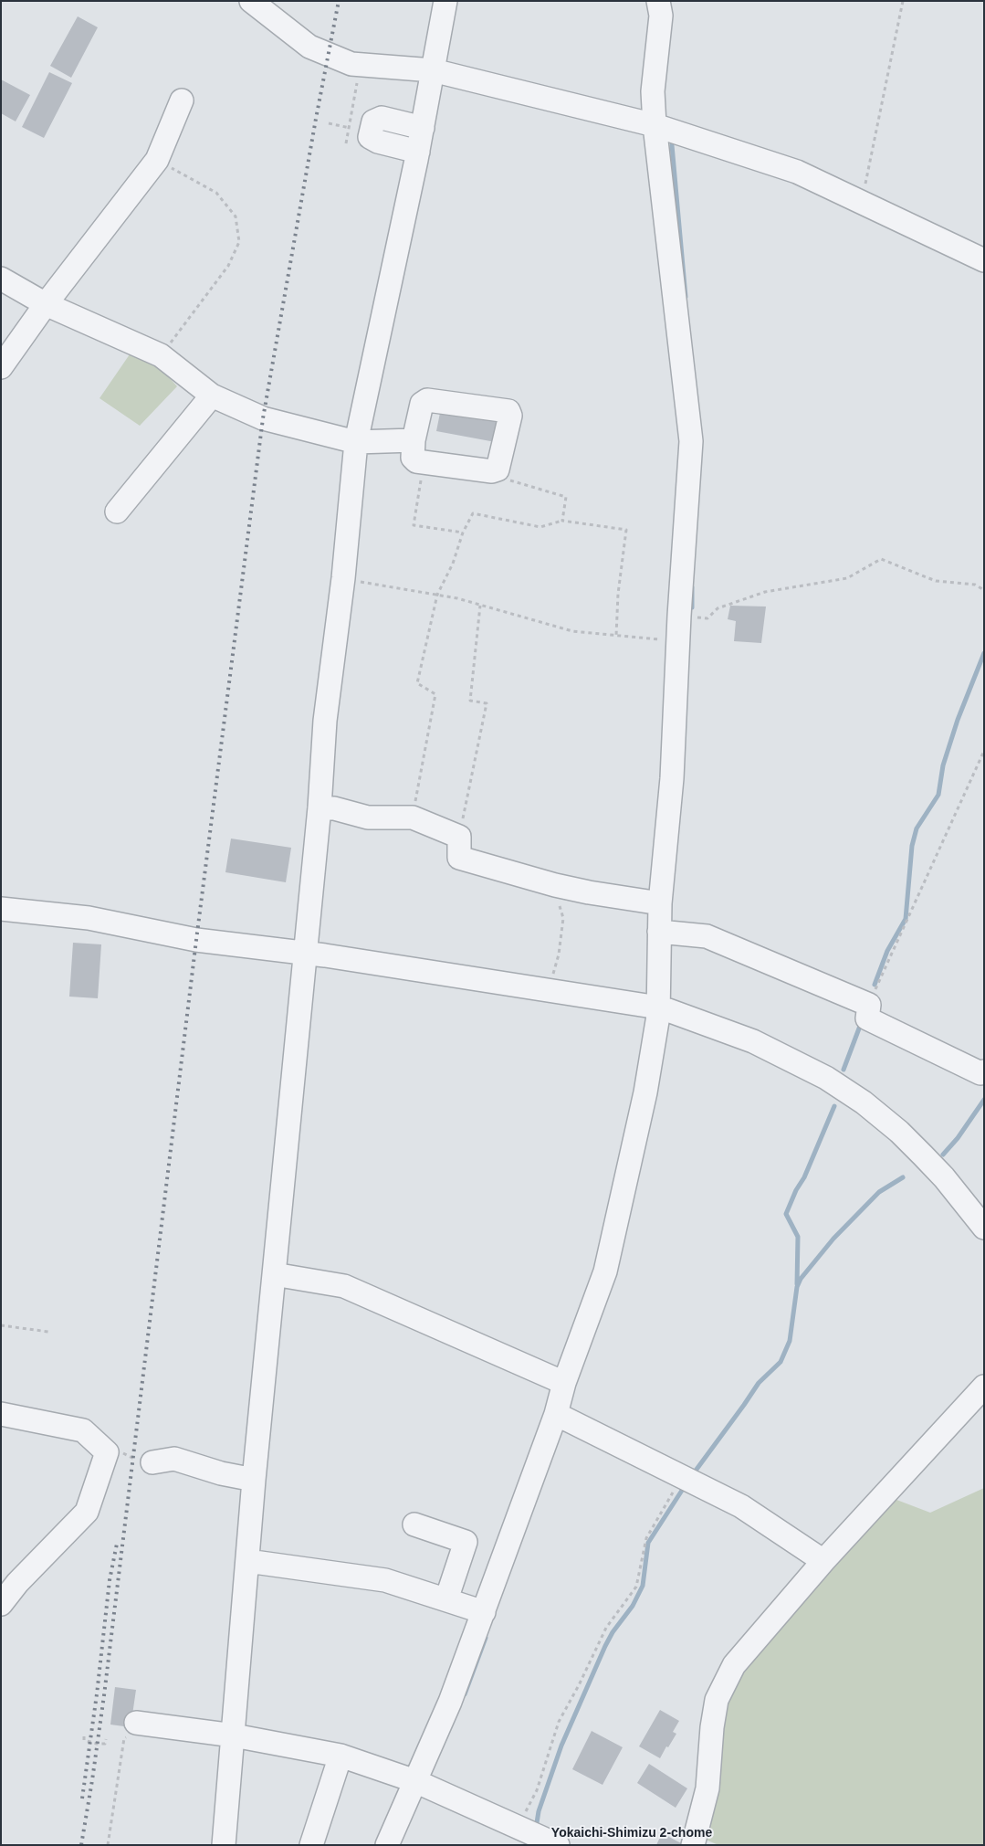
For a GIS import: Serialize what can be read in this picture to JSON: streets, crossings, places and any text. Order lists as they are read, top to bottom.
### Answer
{
  "districts": ["Yokaichi-Shimizu 2-chome"]
}
